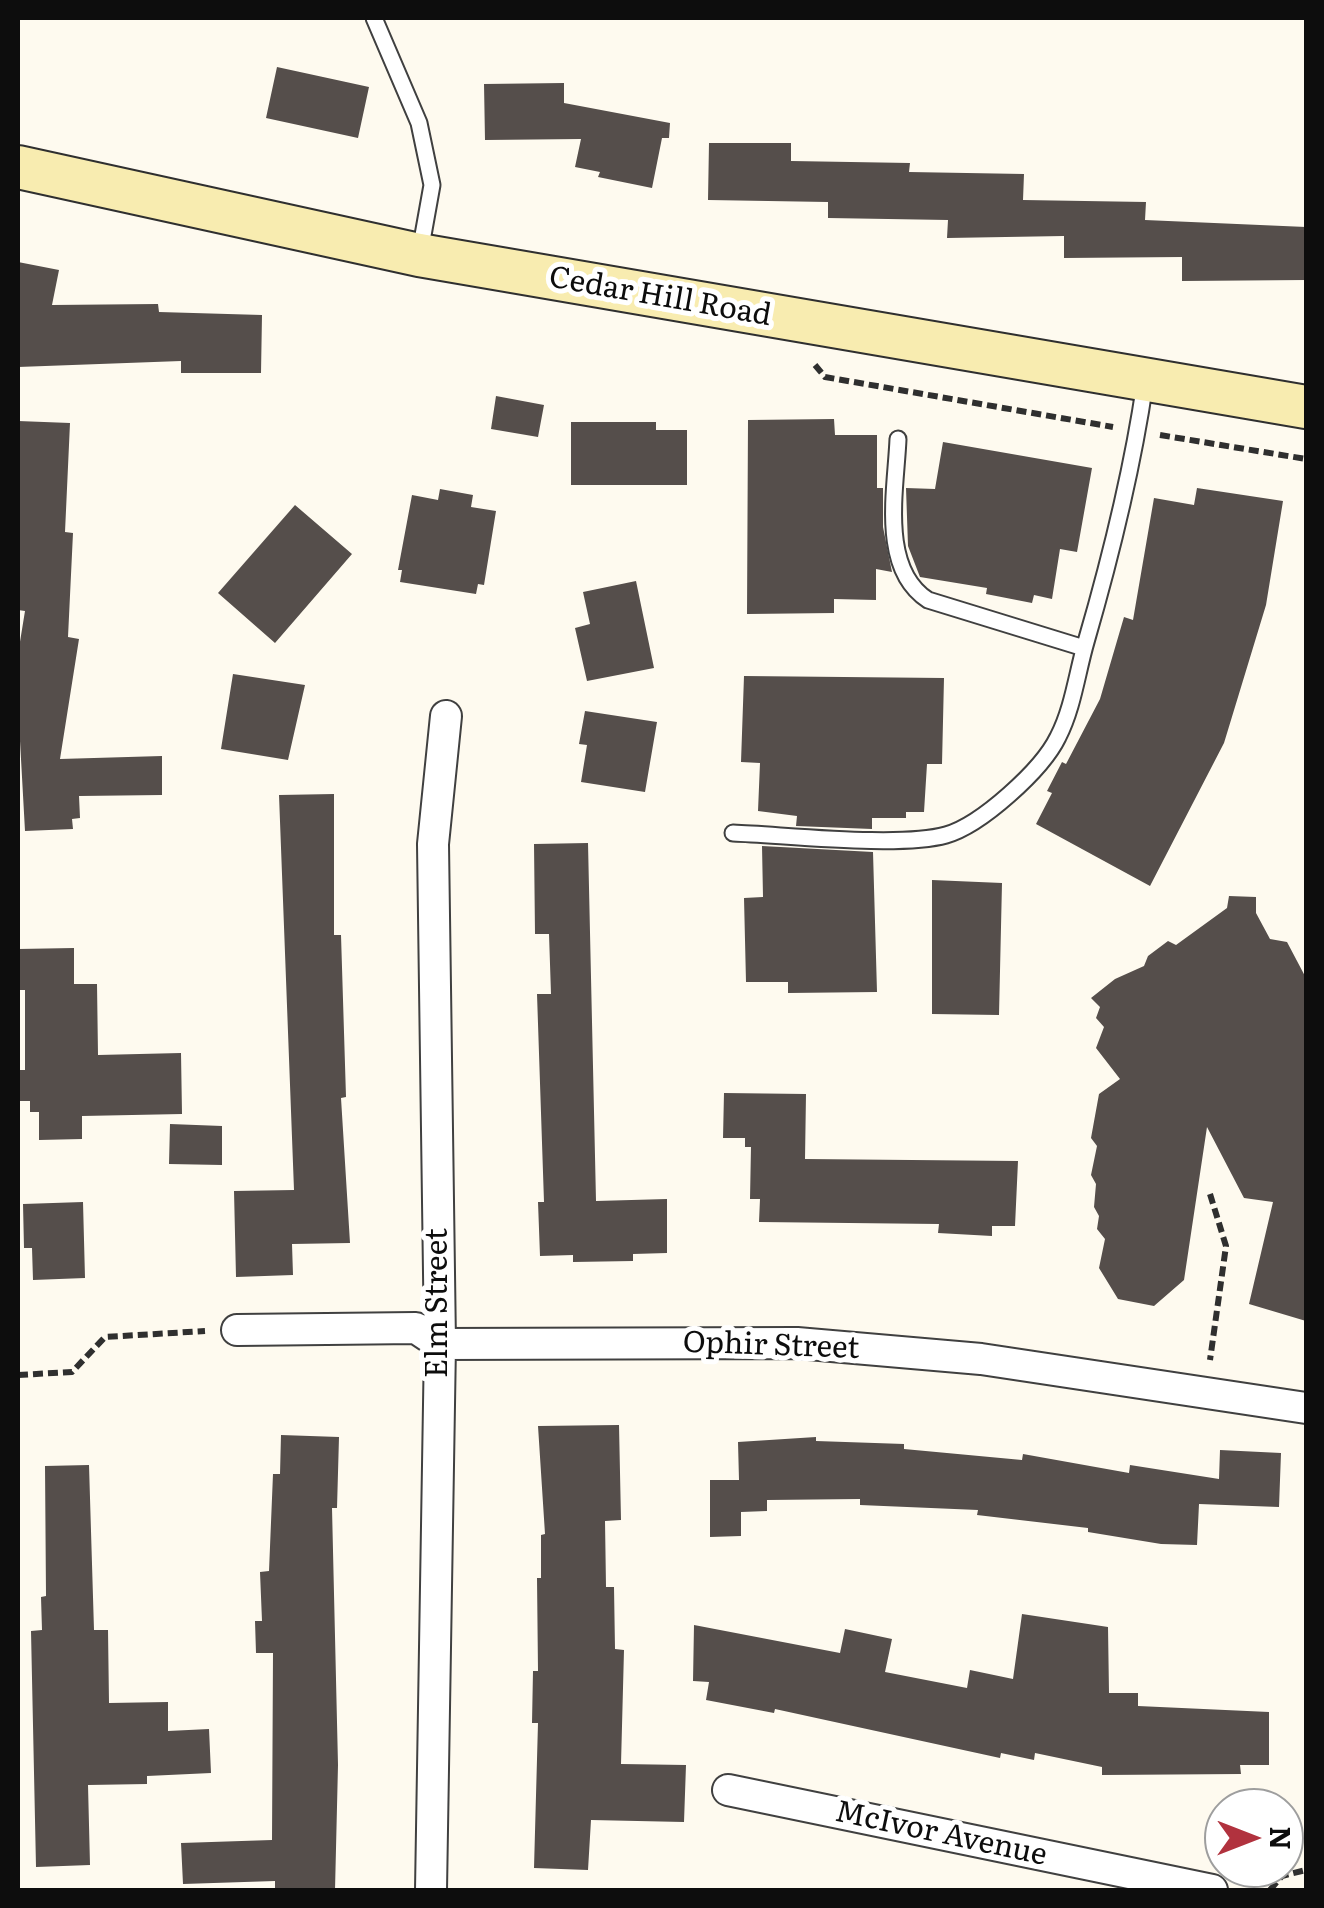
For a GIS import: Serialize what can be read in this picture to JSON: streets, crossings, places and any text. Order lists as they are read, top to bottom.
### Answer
{
  "streets": {
    "street": [
      "Cedar Hill Road",
      "Elm Street",
      "Ophir Street",
      "McIvor Avenue"
    ]
  },
  "crossings": [
    ["Elm Street", "Ophir Street"]
  ],
  "north": "right"
}
